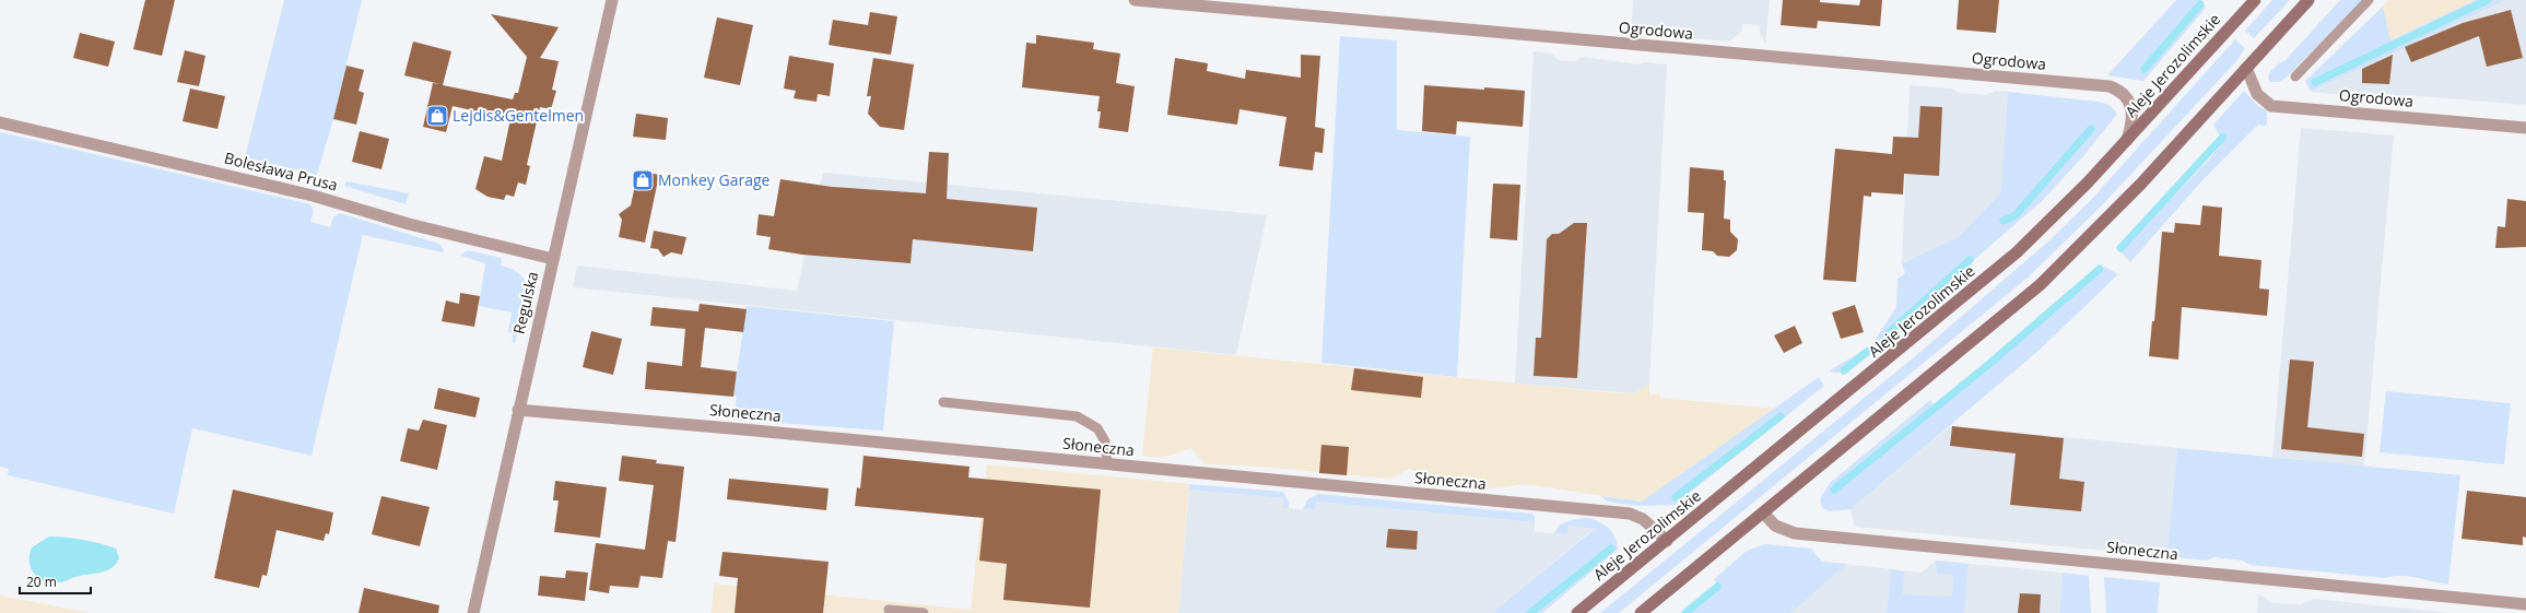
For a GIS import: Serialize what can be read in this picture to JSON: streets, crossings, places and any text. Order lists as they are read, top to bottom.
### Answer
{
  "streets": {
    "main road": ["Aleje Jerozolimskie"],
    "street": [
      "Ogrodowa",
      "Bolesława Prusa",
      "Regulska",
      "Słoneczna"
    ]
  },
  "crossings": [
    ["Ogrodowa", "Aleje Jerozolimskie"],
    ["Aleje Jerozolimskie", "Słoneczna"],
    ["Bolesława Prusa", "Regulska"],
    ["Regulska", "Słoneczna"]
  ],
  "places": {
    "shop": ["Lejdis&Gentelmen", "Monkey Garage"]
  },
  "scale_bar": "20 m"
}
